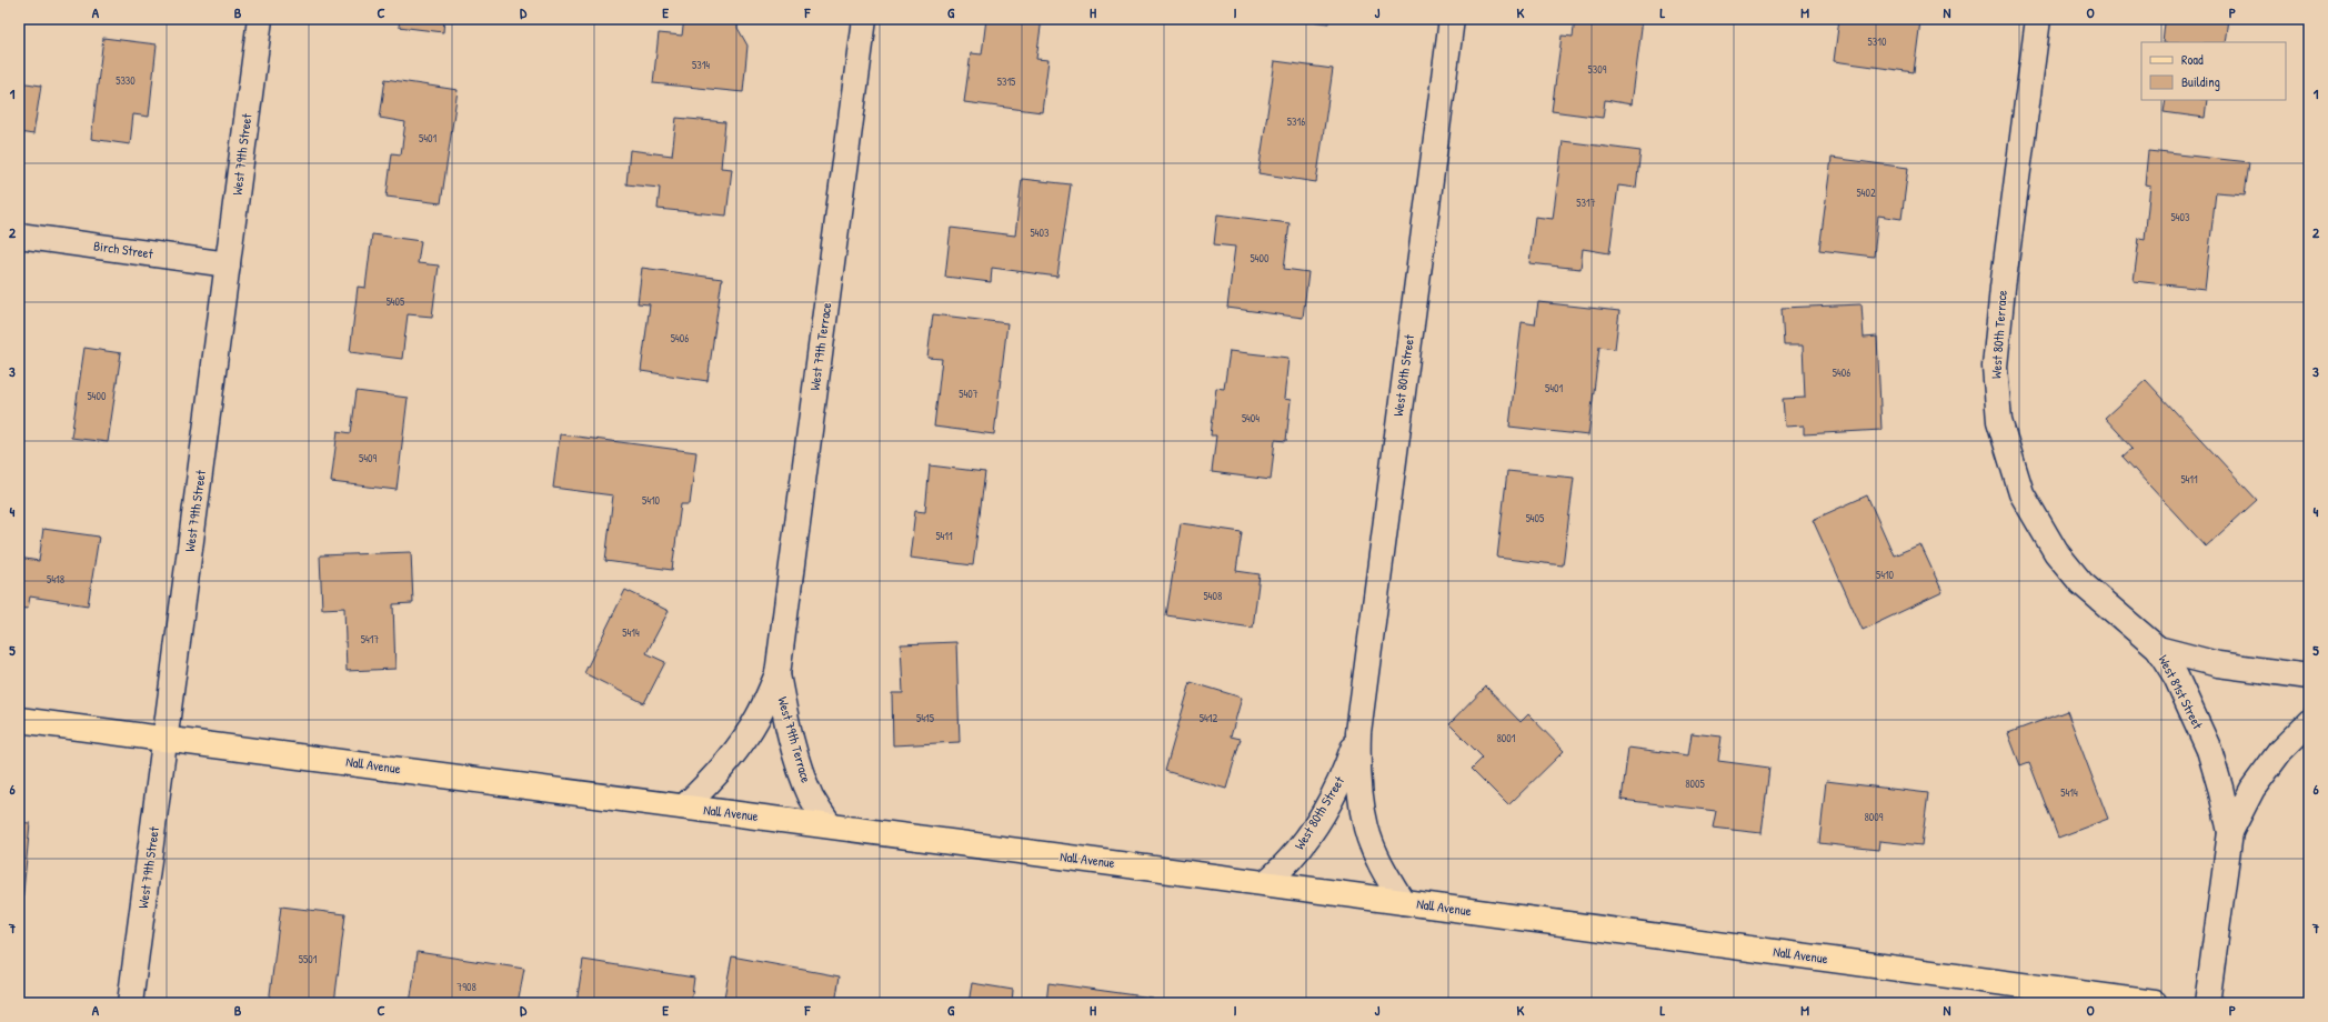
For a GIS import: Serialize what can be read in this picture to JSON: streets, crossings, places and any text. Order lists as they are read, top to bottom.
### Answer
{
  "streets": {
    "main road": ["Nall Avenue"],
    "street": [
      "West 79th Street",
      "Birch Street",
      "West 80th Terrace",
      "West 79th Terrace",
      "West 80th Street",
      "West 81st Street"
    ]
  },
  "crossings": [
    ["West 79th Street", "Birch Street"],
    ["West 79th Street", "Nall Avenue"],
    ["West 80th Terrace", "West 81st Street"],
    ["West 79th Terrace", "Nall Avenue"],
    ["West 80th Street", "Nall Avenue"]
  ],
  "house_numbers": [
    "5310",
    "5314",
    "5309",
    "5330",
    "5315",
    "5316",
    "5401",
    "5402",
    "5317",
    "5403",
    "5403",
    "5400",
    "5405",
    "5406",
    "5406",
    "5401",
    "5407",
    "5400",
    "5404",
    "5409",
    "5411",
    "5410",
    "5405",
    "5411",
    "5410",
    "5418",
    "5408",
    "5414",
    "5417",
    "5415",
    "5412",
    "8001",
    "8005",
    "5414",
    "8009",
    "5501",
    "7908"
  ],
  "legend": ["Road", "Building"],
  "grid": {
    "columns": [
      "A",
      "B",
      "C",
      "D",
      "E",
      "F",
      "G",
      "H",
      "I",
      "J",
      "K",
      "L",
      "M",
      "N",
      "O",
      "P"
    ],
    "rows": [
      "1",
      "2",
      "3",
      "4",
      "5",
      "6",
      "7"
    ]
  }
}
